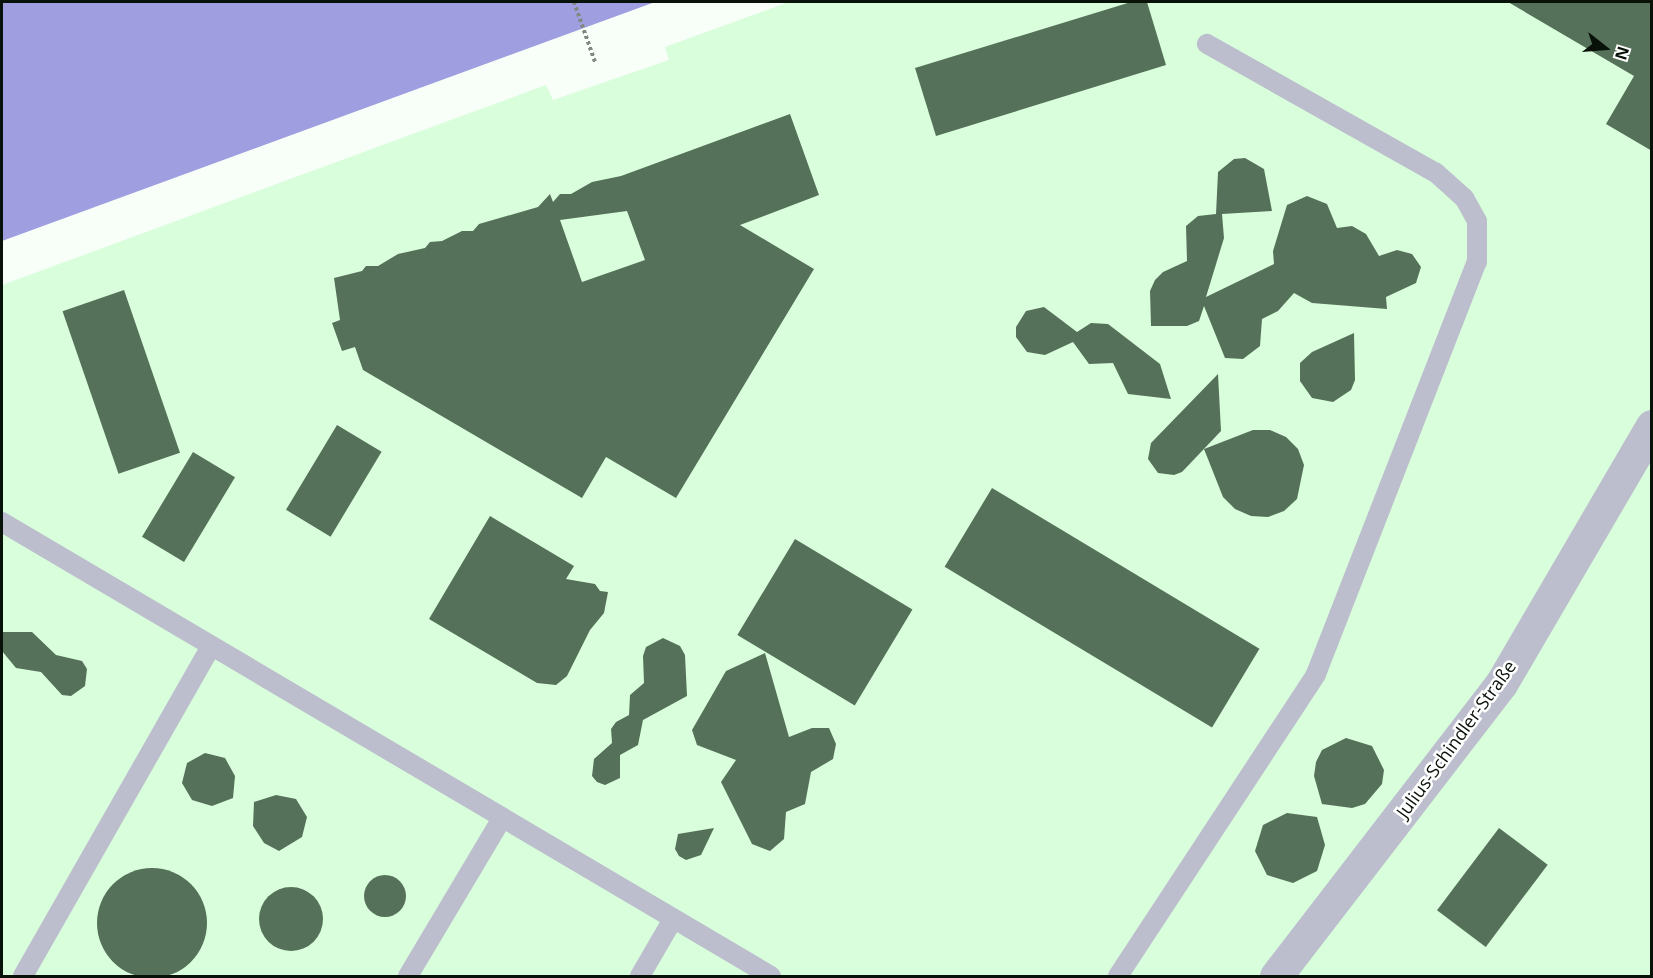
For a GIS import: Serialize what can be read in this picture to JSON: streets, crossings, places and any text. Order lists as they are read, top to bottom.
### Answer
{
  "streets": {
    "street": ["Julius-Schindler-Straße"]
  },
  "north": "right"
}
